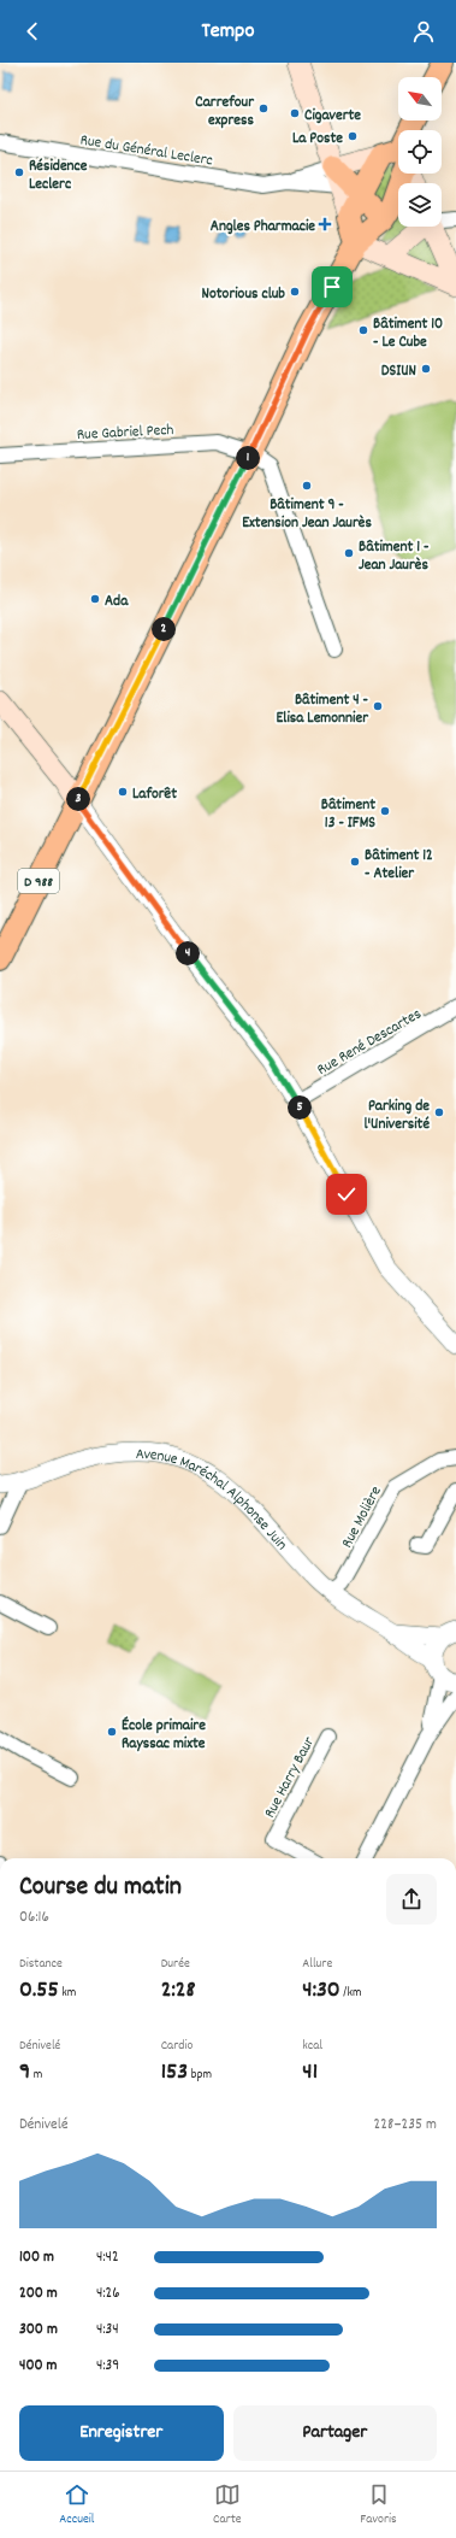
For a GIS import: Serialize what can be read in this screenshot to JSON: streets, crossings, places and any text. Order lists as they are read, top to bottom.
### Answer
{
  "streets": {
    "main road": ["D 988"],
    "street": [
      "Rue du Général Leclerc",
      "Rue Gabriel Pech",
      "Rue René Descartes",
      "Avenue Maréchal Alphonse Juin",
      "Rue Molière",
      "Rue Harry Baur"
    ]
  },
  "crossings": [
    ["Rue Gabriel Pech", "D 988"],
    ["Avenue Maréchal Alphonse Juin", "Rue Molière"]
  ],
  "places": {
    "other": [
      "Carrefour express",
      "Cigaverte",
      "La Poste",
      "Résidence Leclerc",
      "Notorious club",
      "Bâtiment 10 - Le Cube",
      "DSIUN",
      "Bâtiment 9 - Extension Jean Jaurès",
      "Bâtiment 1 - Jean Jaurès",
      "Ada",
      "Bâtiment 4 - Elisa Lemonnier",
      "Laforêt",
      "Bâtiment 13 - IFMS",
      "Bâtiment 12 - Atelier",
      "Parking de l'Université",
      "École primaire Rayssac mixte"
    ],
    "health": ["Angles Pharmacie"]
  },
  "north": "top left",
  "page": {
    "header": "Tempo",
    "pins": [
      "1",
      "2",
      "3",
      "4",
      "5"
    ],
    "heading": ["Course du matin", "06:16"],
    "stats": [
      ["Distance", "0.55 km"],
      ["Durée", "2:28"],
      ["Allure", "4:30 /km"],
      ["Dénivelé", "9 m"],
      ["Cardio", "153 bpm"],
      ["kcal", "41"]
    ],
    "chart": ["Dénivelé", "228–235 m"],
    "list": [
      {
        "name": "100 m",
        "note": "4:42"
      },
      {
        "name": "200 m",
        "note": "4:26"
      },
      {
        "name": "300 m",
        "note": "4:34"
      },
      {
        "name": "400 m",
        "note": "4:39"
      }
    ],
    "buttons": ["Enregistrer", "Partager"],
    "tabs": ["Accueil", "Carte", "Favoris"]
  }
}
